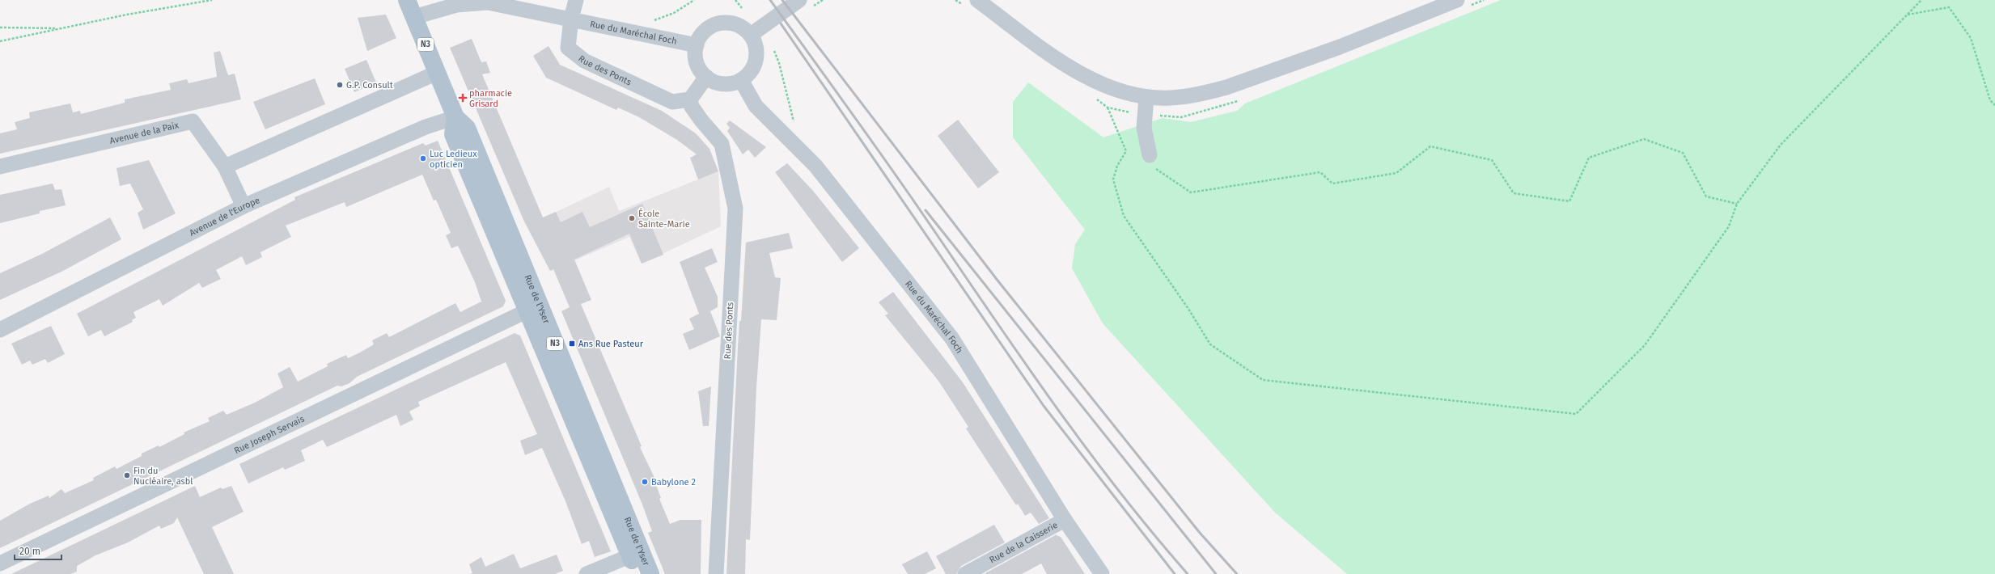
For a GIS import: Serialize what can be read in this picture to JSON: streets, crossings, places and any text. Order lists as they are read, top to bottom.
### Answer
{
  "streets": {
    "main road": ["N3", "Rue de l'Yser"],
    "street": [
      "Rue du Maréchal Foch",
      "Rue des Ponts",
      "Avenue de la Paix",
      "Avenue de l'Europe",
      "Rue Joseph Servais",
      "Rue de la Caisserie"
    ]
  },
  "crossings": [
    ["Rue du Maréchal Foch", "N3"],
    ["Rue du Maréchal Foch", "Rue des Ponts"],
    ["Rue du Maréchal Foch", "Rue de la Caisserie"],
    ["N3", "Avenue de l'Europe"],
    ["N3", "Rue de l'Yser"],
    ["Avenue de la Paix", "Avenue de l'Europe"],
    ["Avenue de l'Europe", "Rue de l'Yser"],
    ["Rue de l'Yser", "Rue Joseph Servais"]
  ],
  "places": {
    "other": [
      "G.P. Consult",
      "Luc Ledieux opticien",
      "École Sainte-Marie",
      "Fin du Nucléaire, asbl",
      "Babylone 2"
    ],
    "health": ["pharmacie Grisard"],
    "transit": ["Ans Rue Pasteur"]
  },
  "scale_bar": "20 m"
}
